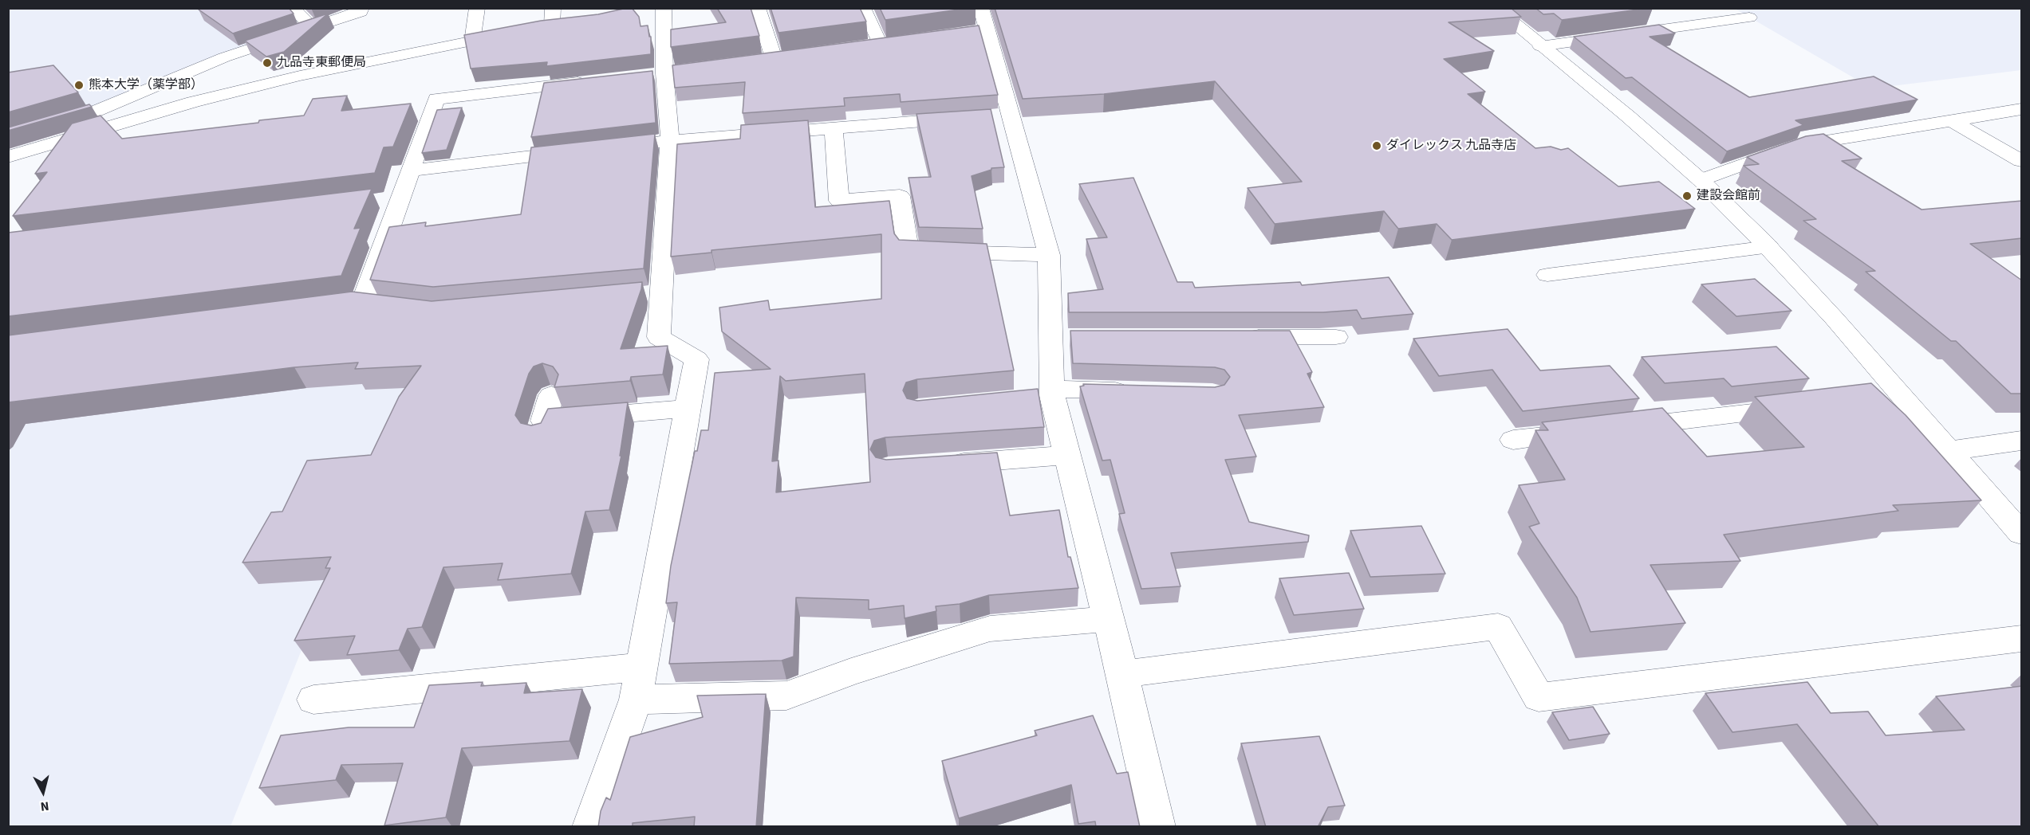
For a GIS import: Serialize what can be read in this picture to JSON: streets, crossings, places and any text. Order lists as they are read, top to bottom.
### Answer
{
  "places": [
    "九品寺東郵便局",
    "熊本大学（薬学部）",
    "ダイレックス 九品寺店",
    "建設会館前"
  ],
  "north": "bottom"
}
